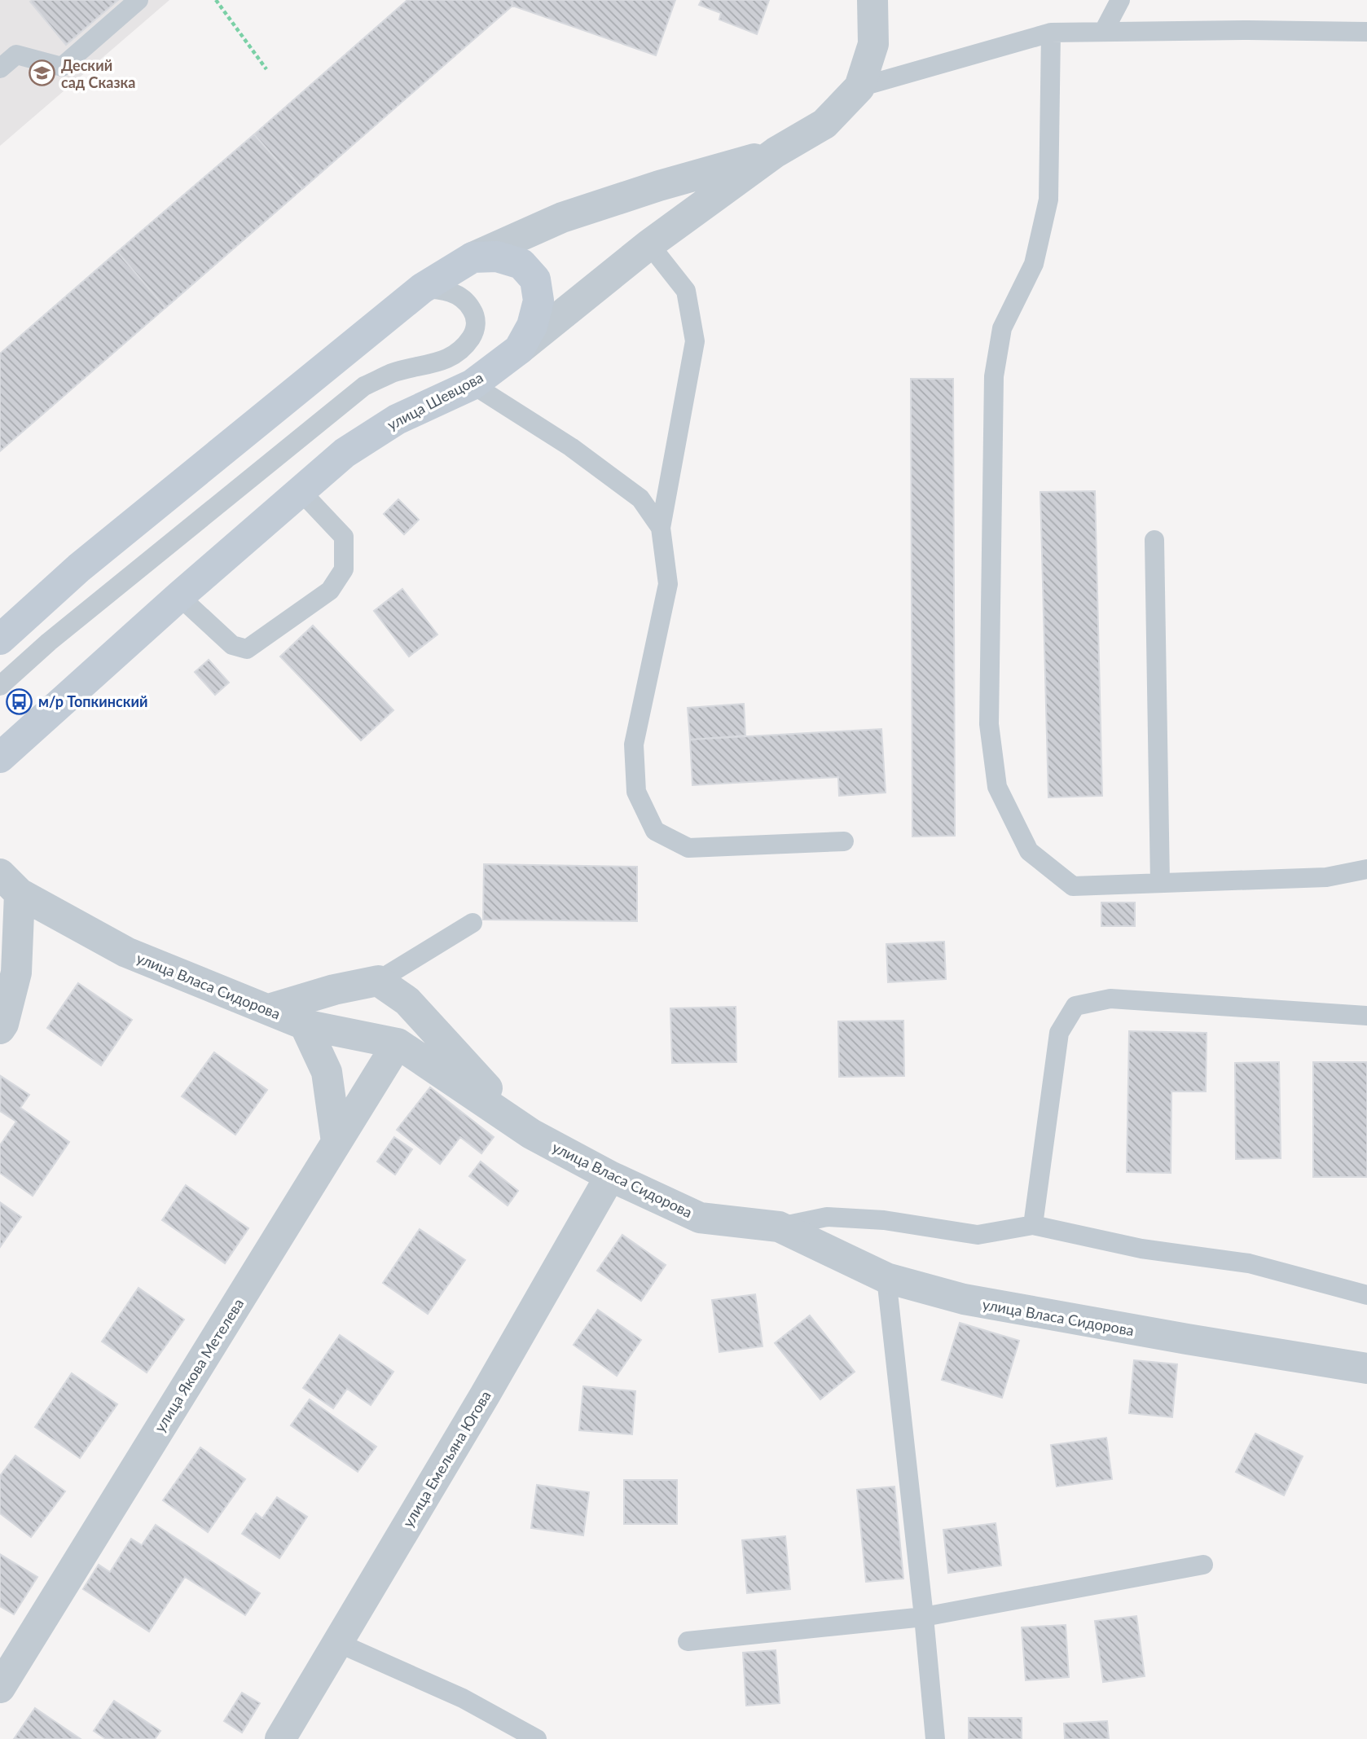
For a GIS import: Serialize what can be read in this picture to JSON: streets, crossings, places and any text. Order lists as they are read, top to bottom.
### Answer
{
  "streets": {
    "main road": ["улица Шевцова"],
    "street": ["улица Власа Сидорова", "улица Якова Метелева", "улица Емельяна Югова"]
  },
  "crossings": [
    ["улица Власа Сидорова", "улица Якова Метелева"],
    ["улица Власа Сидорова", "улица Емельяна Югова"]
  ],
  "places": {
    "school or university": ["Деский сад Сказка"],
    "bus stop": ["м/р Топкинский"]
  }
}
